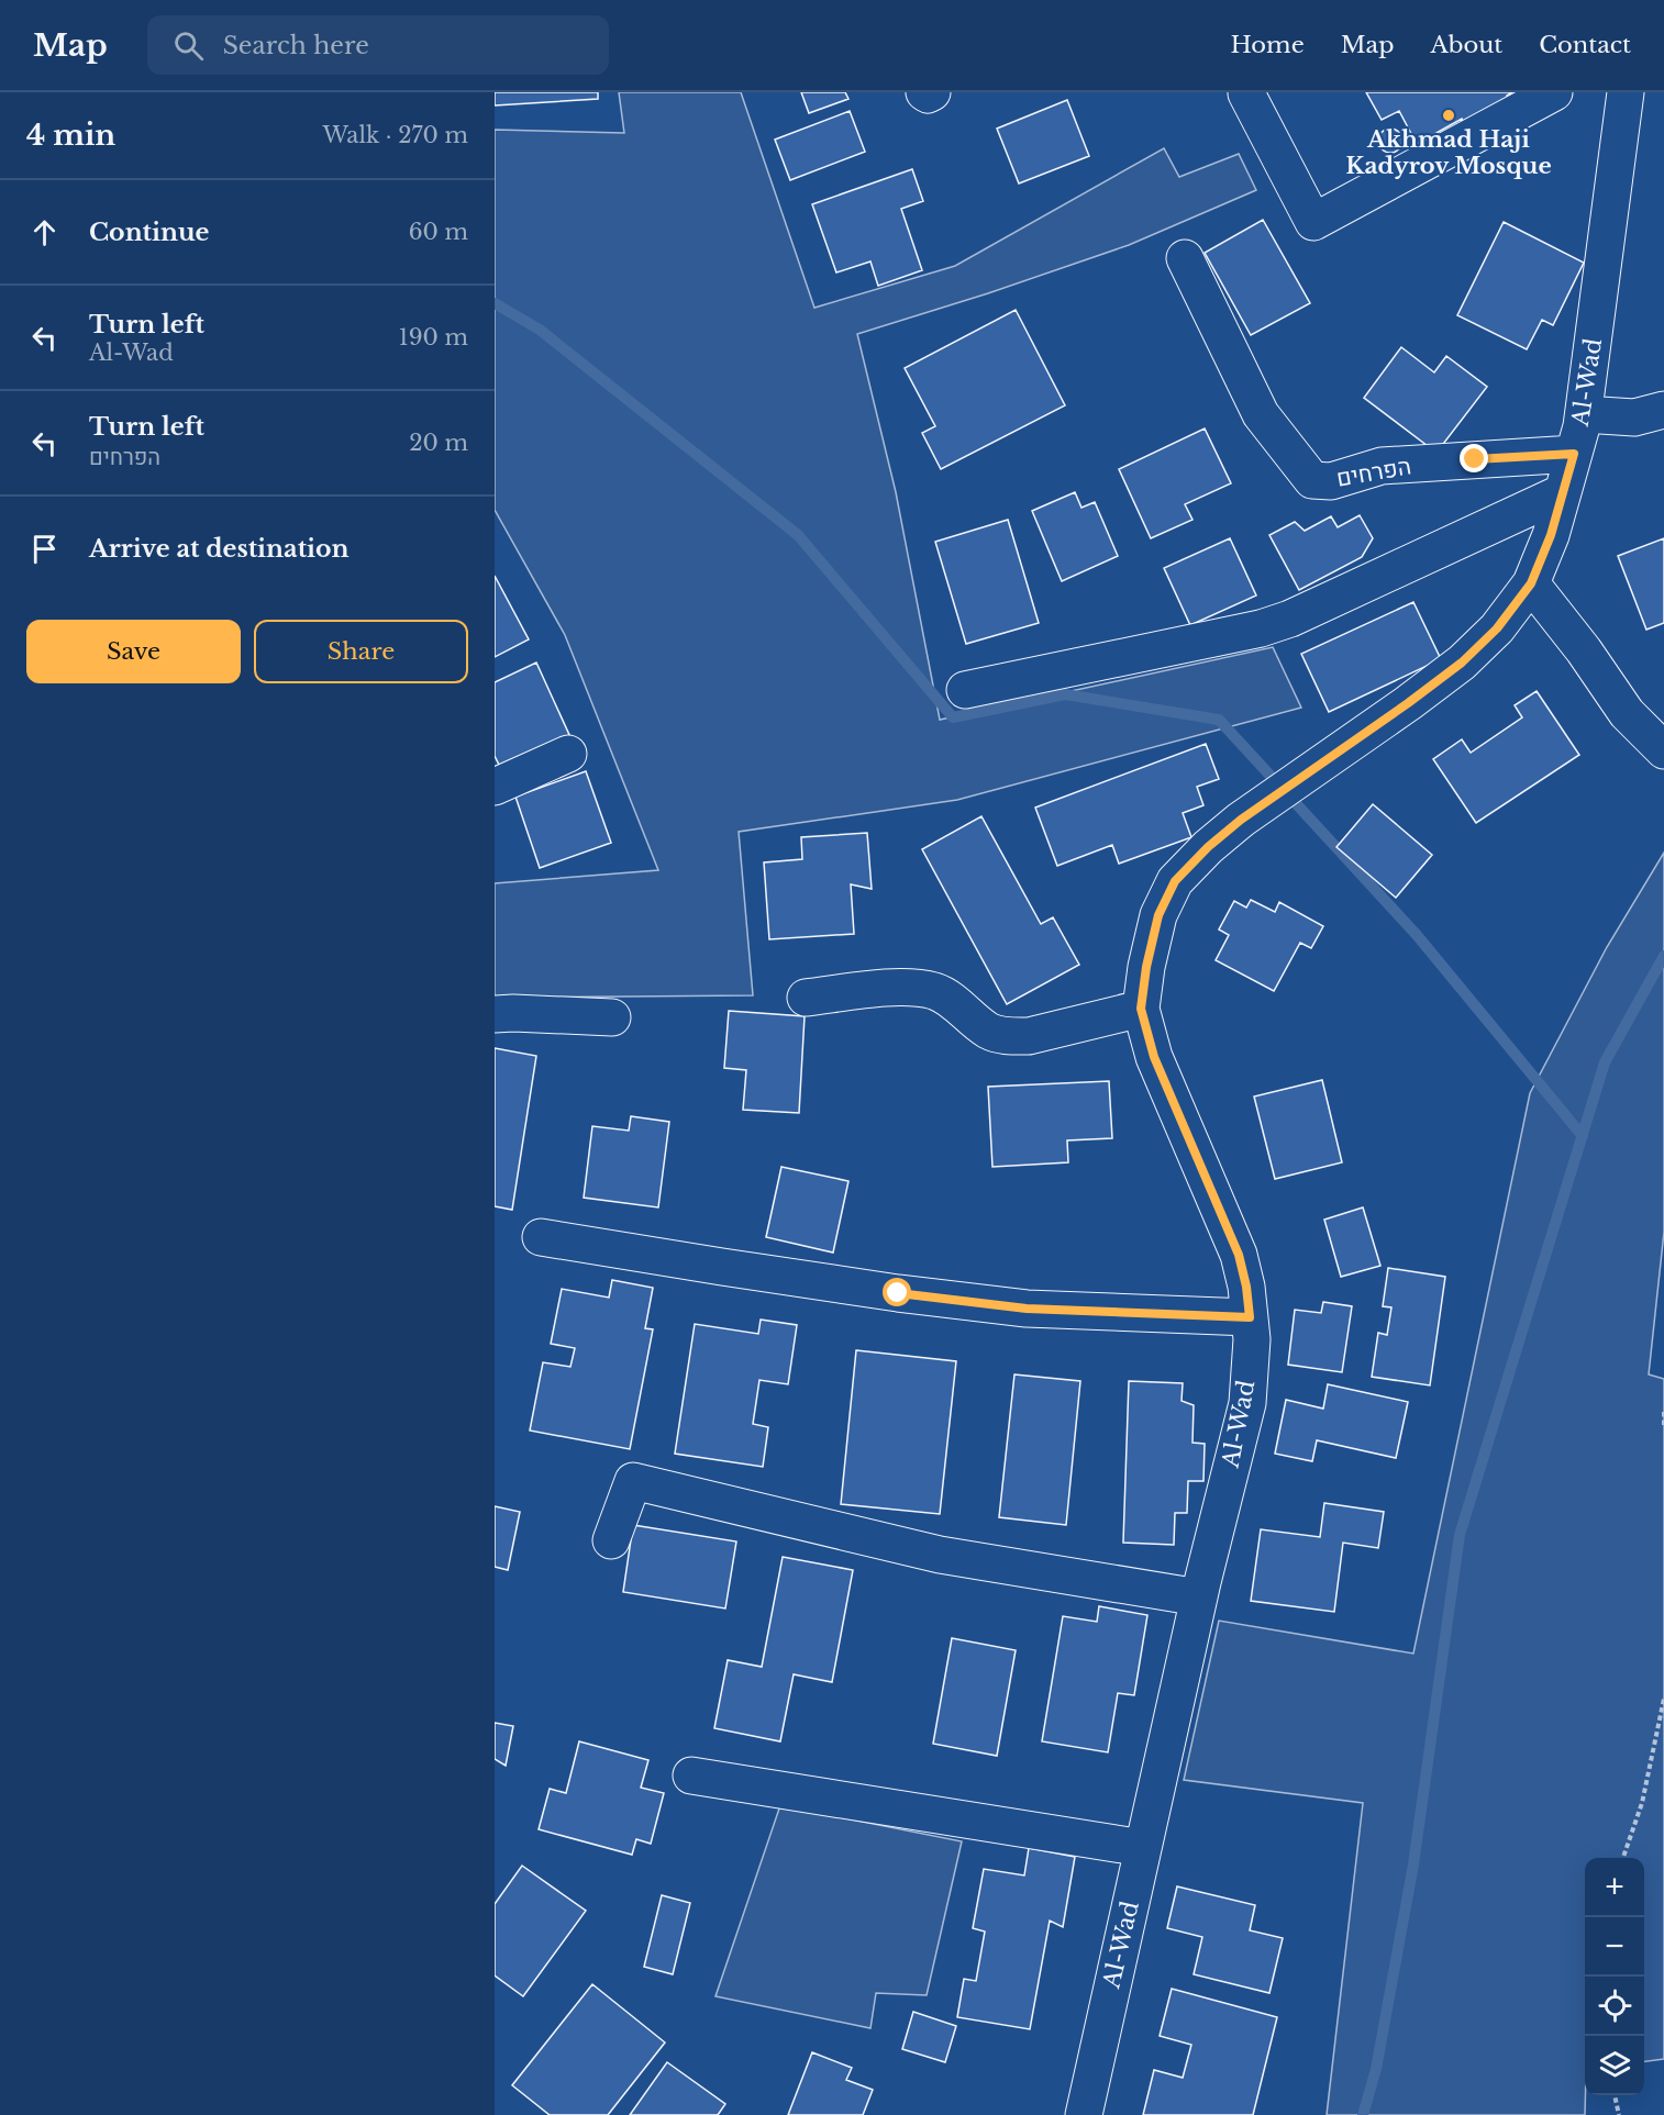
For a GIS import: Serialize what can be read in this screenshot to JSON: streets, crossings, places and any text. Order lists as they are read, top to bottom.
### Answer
{
  "streets": {
    "street": ["Al-Wad", "הפרחים"]
  },
  "crossings": [
    ["Al-Wad", "הפרחים"]
  ],
  "places": ["Akhmad Haji Kadyrov Mosque"],
  "page": {
    "header": "Map",
    "search": "Search here",
    "nav": [
      "Home",
      "Map",
      "About",
      "Contact"
    ],
    "heading": ["4 min", "Walk · 270 m"],
    "list": [
      ["Continue", "60 m"],
      ["Turn left", "Al-Wad", "190 m"],
      ["Turn left", "הפרחים", "20 m"],
      "Arrive at destination"
    ],
    "buttons": ["Save", "Share"],
    "map_buttons": ["+", "−"]
  }
}
